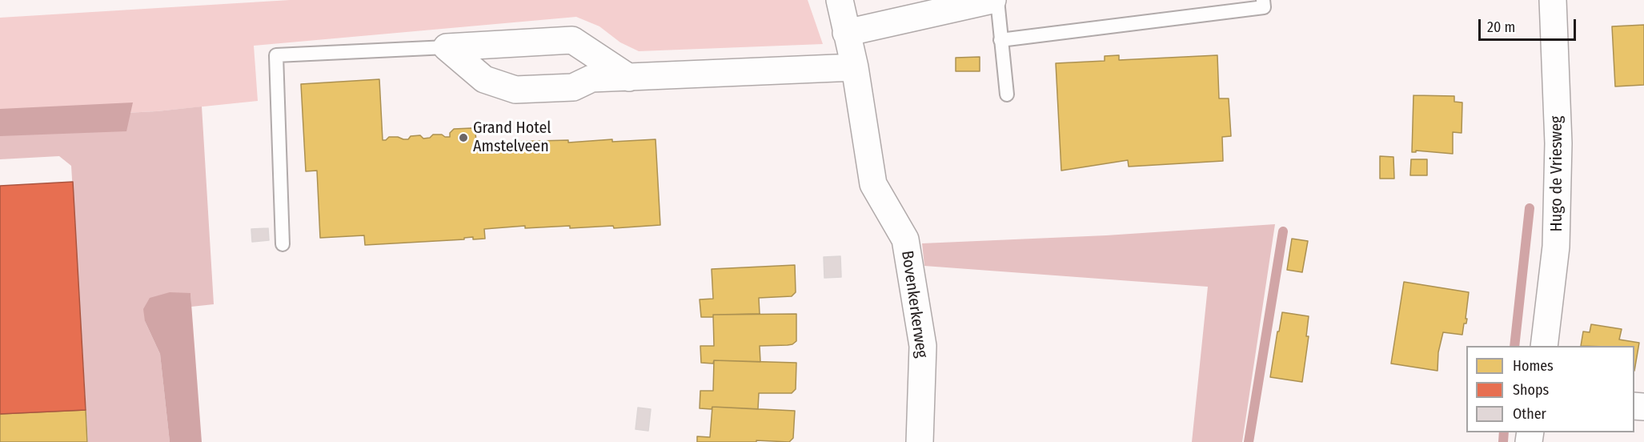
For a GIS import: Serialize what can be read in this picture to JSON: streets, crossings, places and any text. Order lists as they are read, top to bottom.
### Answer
{
  "streets": {
    "street": ["Hugo de Vriesweg", "Bovenkerkerweg"]
  },
  "places": ["Grand Hotel Amstelveen"],
  "legend": ["Homes", "Shops", "Other"],
  "scale_bar": "20 m"
}
